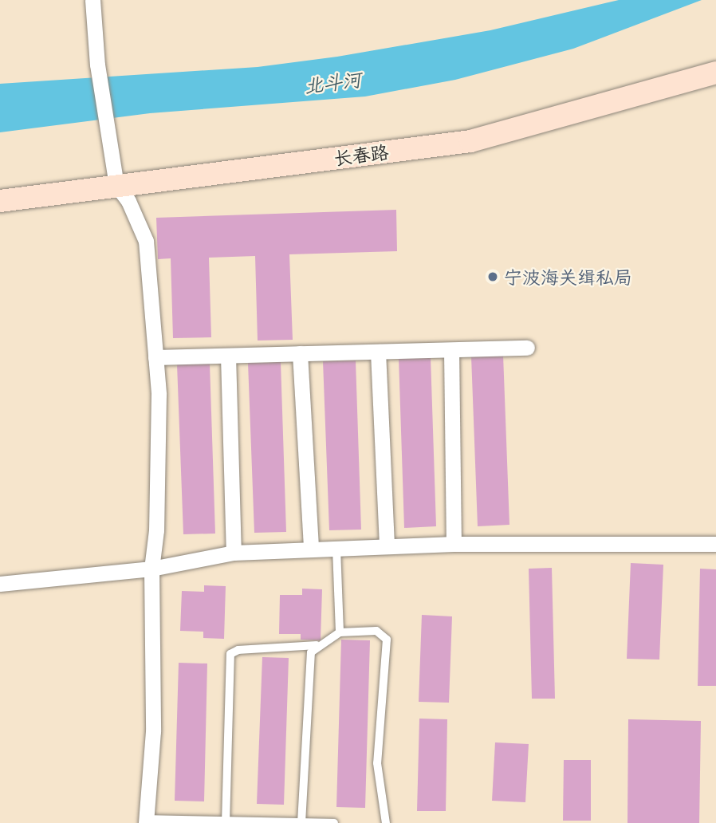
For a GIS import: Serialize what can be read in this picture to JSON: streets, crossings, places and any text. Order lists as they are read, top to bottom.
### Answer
{
  "streets": {
    "main road": ["长春路"]
  },
  "water": ["北斗河"],
  "places": ["宁波海关缉私局"]
}
